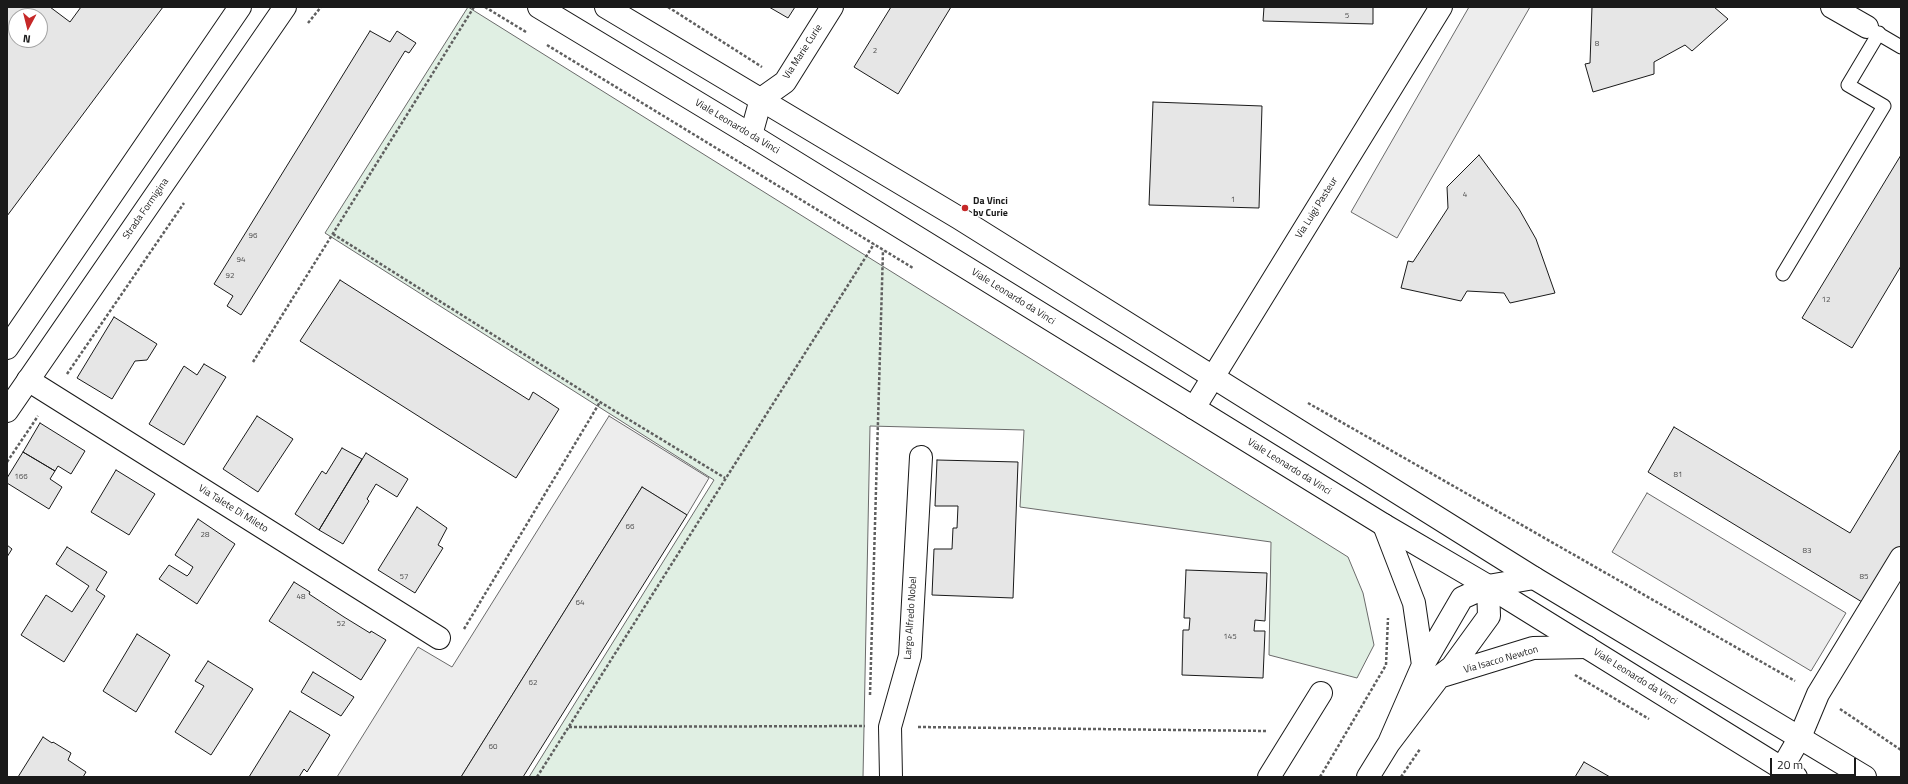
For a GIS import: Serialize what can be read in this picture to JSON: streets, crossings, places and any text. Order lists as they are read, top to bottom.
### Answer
{
  "streets": {
    "street": [
      "Via Marie Curie",
      "Viale Leonardo da Vinci",
      "Via Luigi Pasteur",
      "Strada Formigina",
      "Via Talete Di Mileto",
      "Largo Alfredo Nobel",
      "Via Isacco Newton"
    ]
  },
  "crossings": [
    ["Viale Leonardo da Vinci", "Via Luigi Pasteur"],
    ["Viale Leonardo da Vinci", "Via Isacco Newton"],
    ["Strada Formigina", "Via Talete Di Mileto"]
  ],
  "places": ["Da Vinci bv Curie"],
  "house_numbers": [
    "5",
    "8",
    "2",
    "4",
    "1",
    "96",
    "94",
    "92",
    "12",
    "81",
    "166",
    "66",
    "28",
    "83",
    "57",
    "85",
    "48",
    "64",
    "52",
    "145",
    "62",
    "60"
  ],
  "scale_bar": "20 m",
  "north": "bottom"
}
